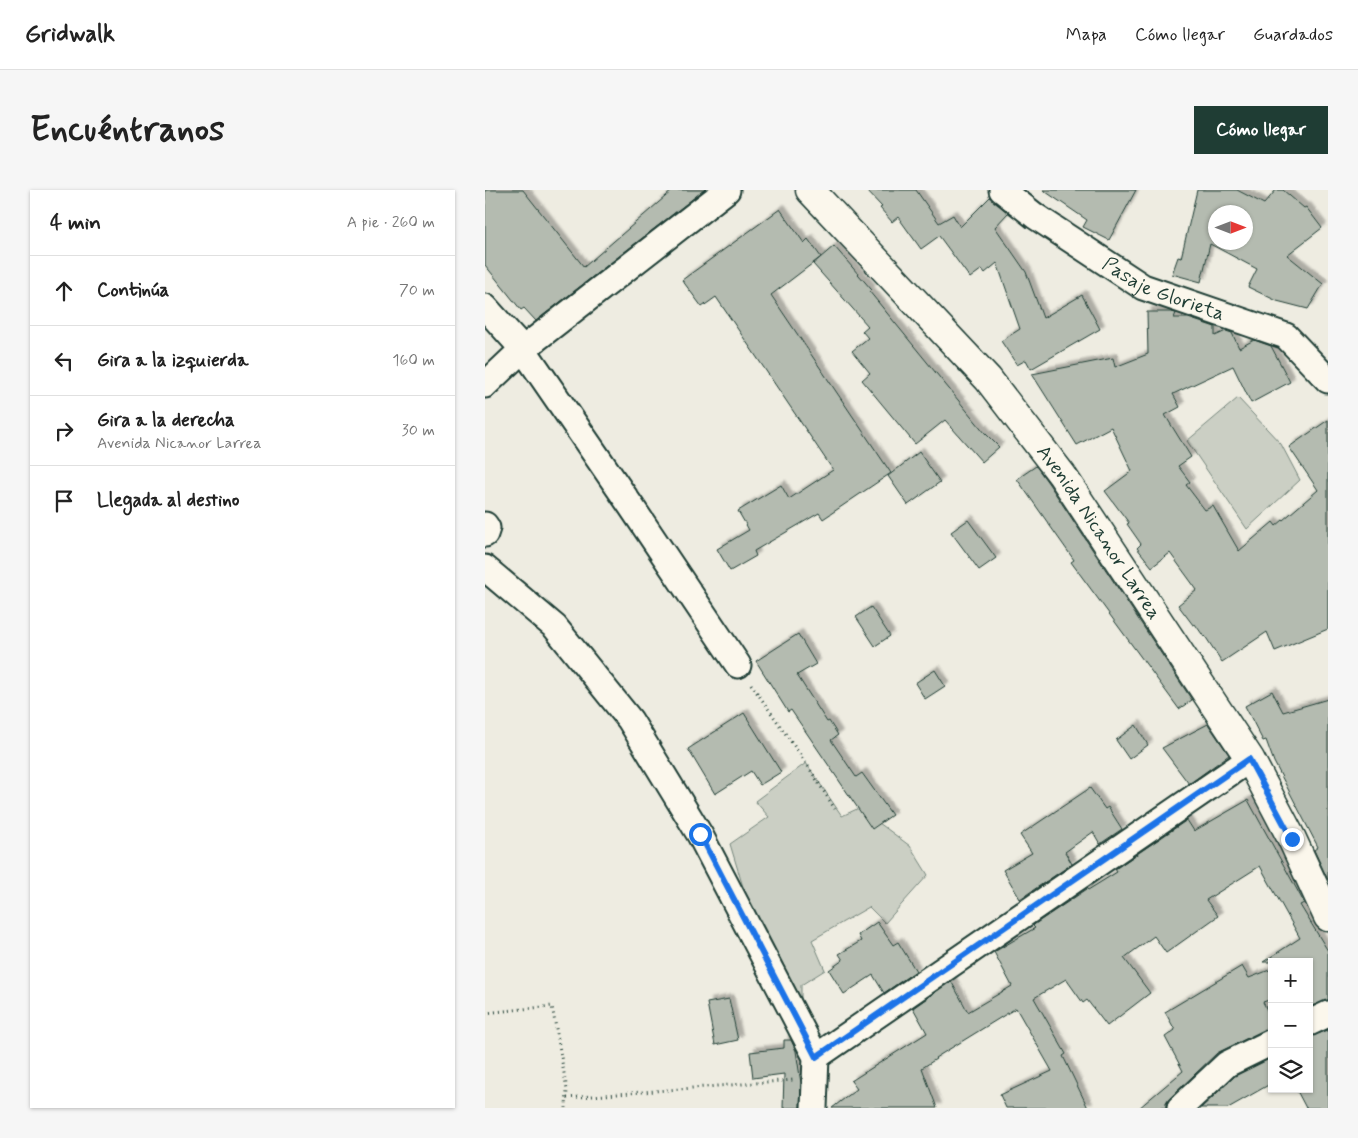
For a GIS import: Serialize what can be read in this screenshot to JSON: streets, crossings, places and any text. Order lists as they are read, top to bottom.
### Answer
{
  "streets": {
    "main road": ["Avenida Nicanor Larrea"],
    "street": ["Pasaje Glorieta"]
  },
  "north": "right",
  "page": {
    "header": "Gridwalk",
    "nav": ["Mapa", "Cómo llegar", "Guardados"],
    "buttons": "Cómo llegar",
    "title": "Encuéntranos",
    "heading": ["4 min", "A pie · 260 m"],
    "list": [
      ["Continúa", "70 m"],
      ["Gira a la izquierda", "160 m"],
      ["Gira a la derecha", "Avenida Nicanor Larrea", "30 m"],
      "Llegada al destino"
    ],
    "map_buttons": ["+", "−"]
  }
}
